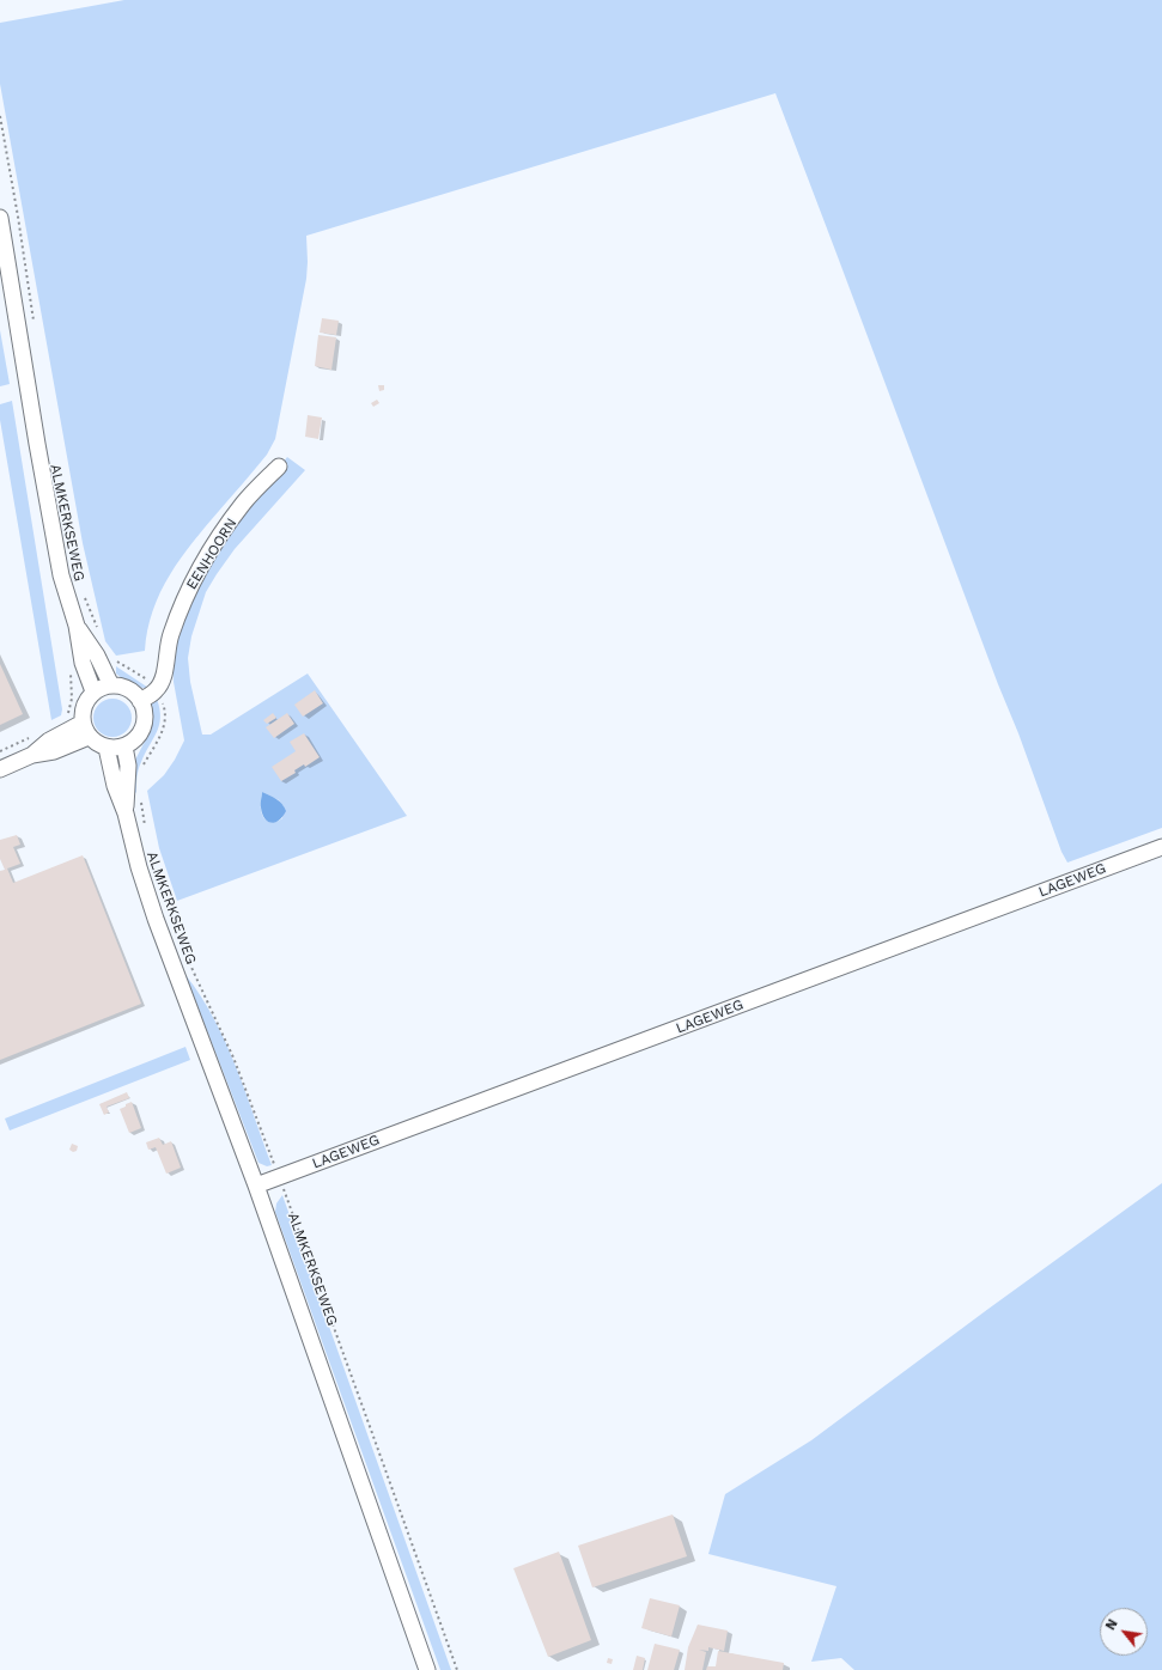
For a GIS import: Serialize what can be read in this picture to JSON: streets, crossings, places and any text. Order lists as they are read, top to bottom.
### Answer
{
  "streets": {
    "street": ["ALMKERKSEWEG", "EENHOORN", "LAGEWEG"]
  },
  "crossings": [
    ["ALMKERKSEWEG", "LAGEWEG"]
  ],
  "north": "top left"
}
